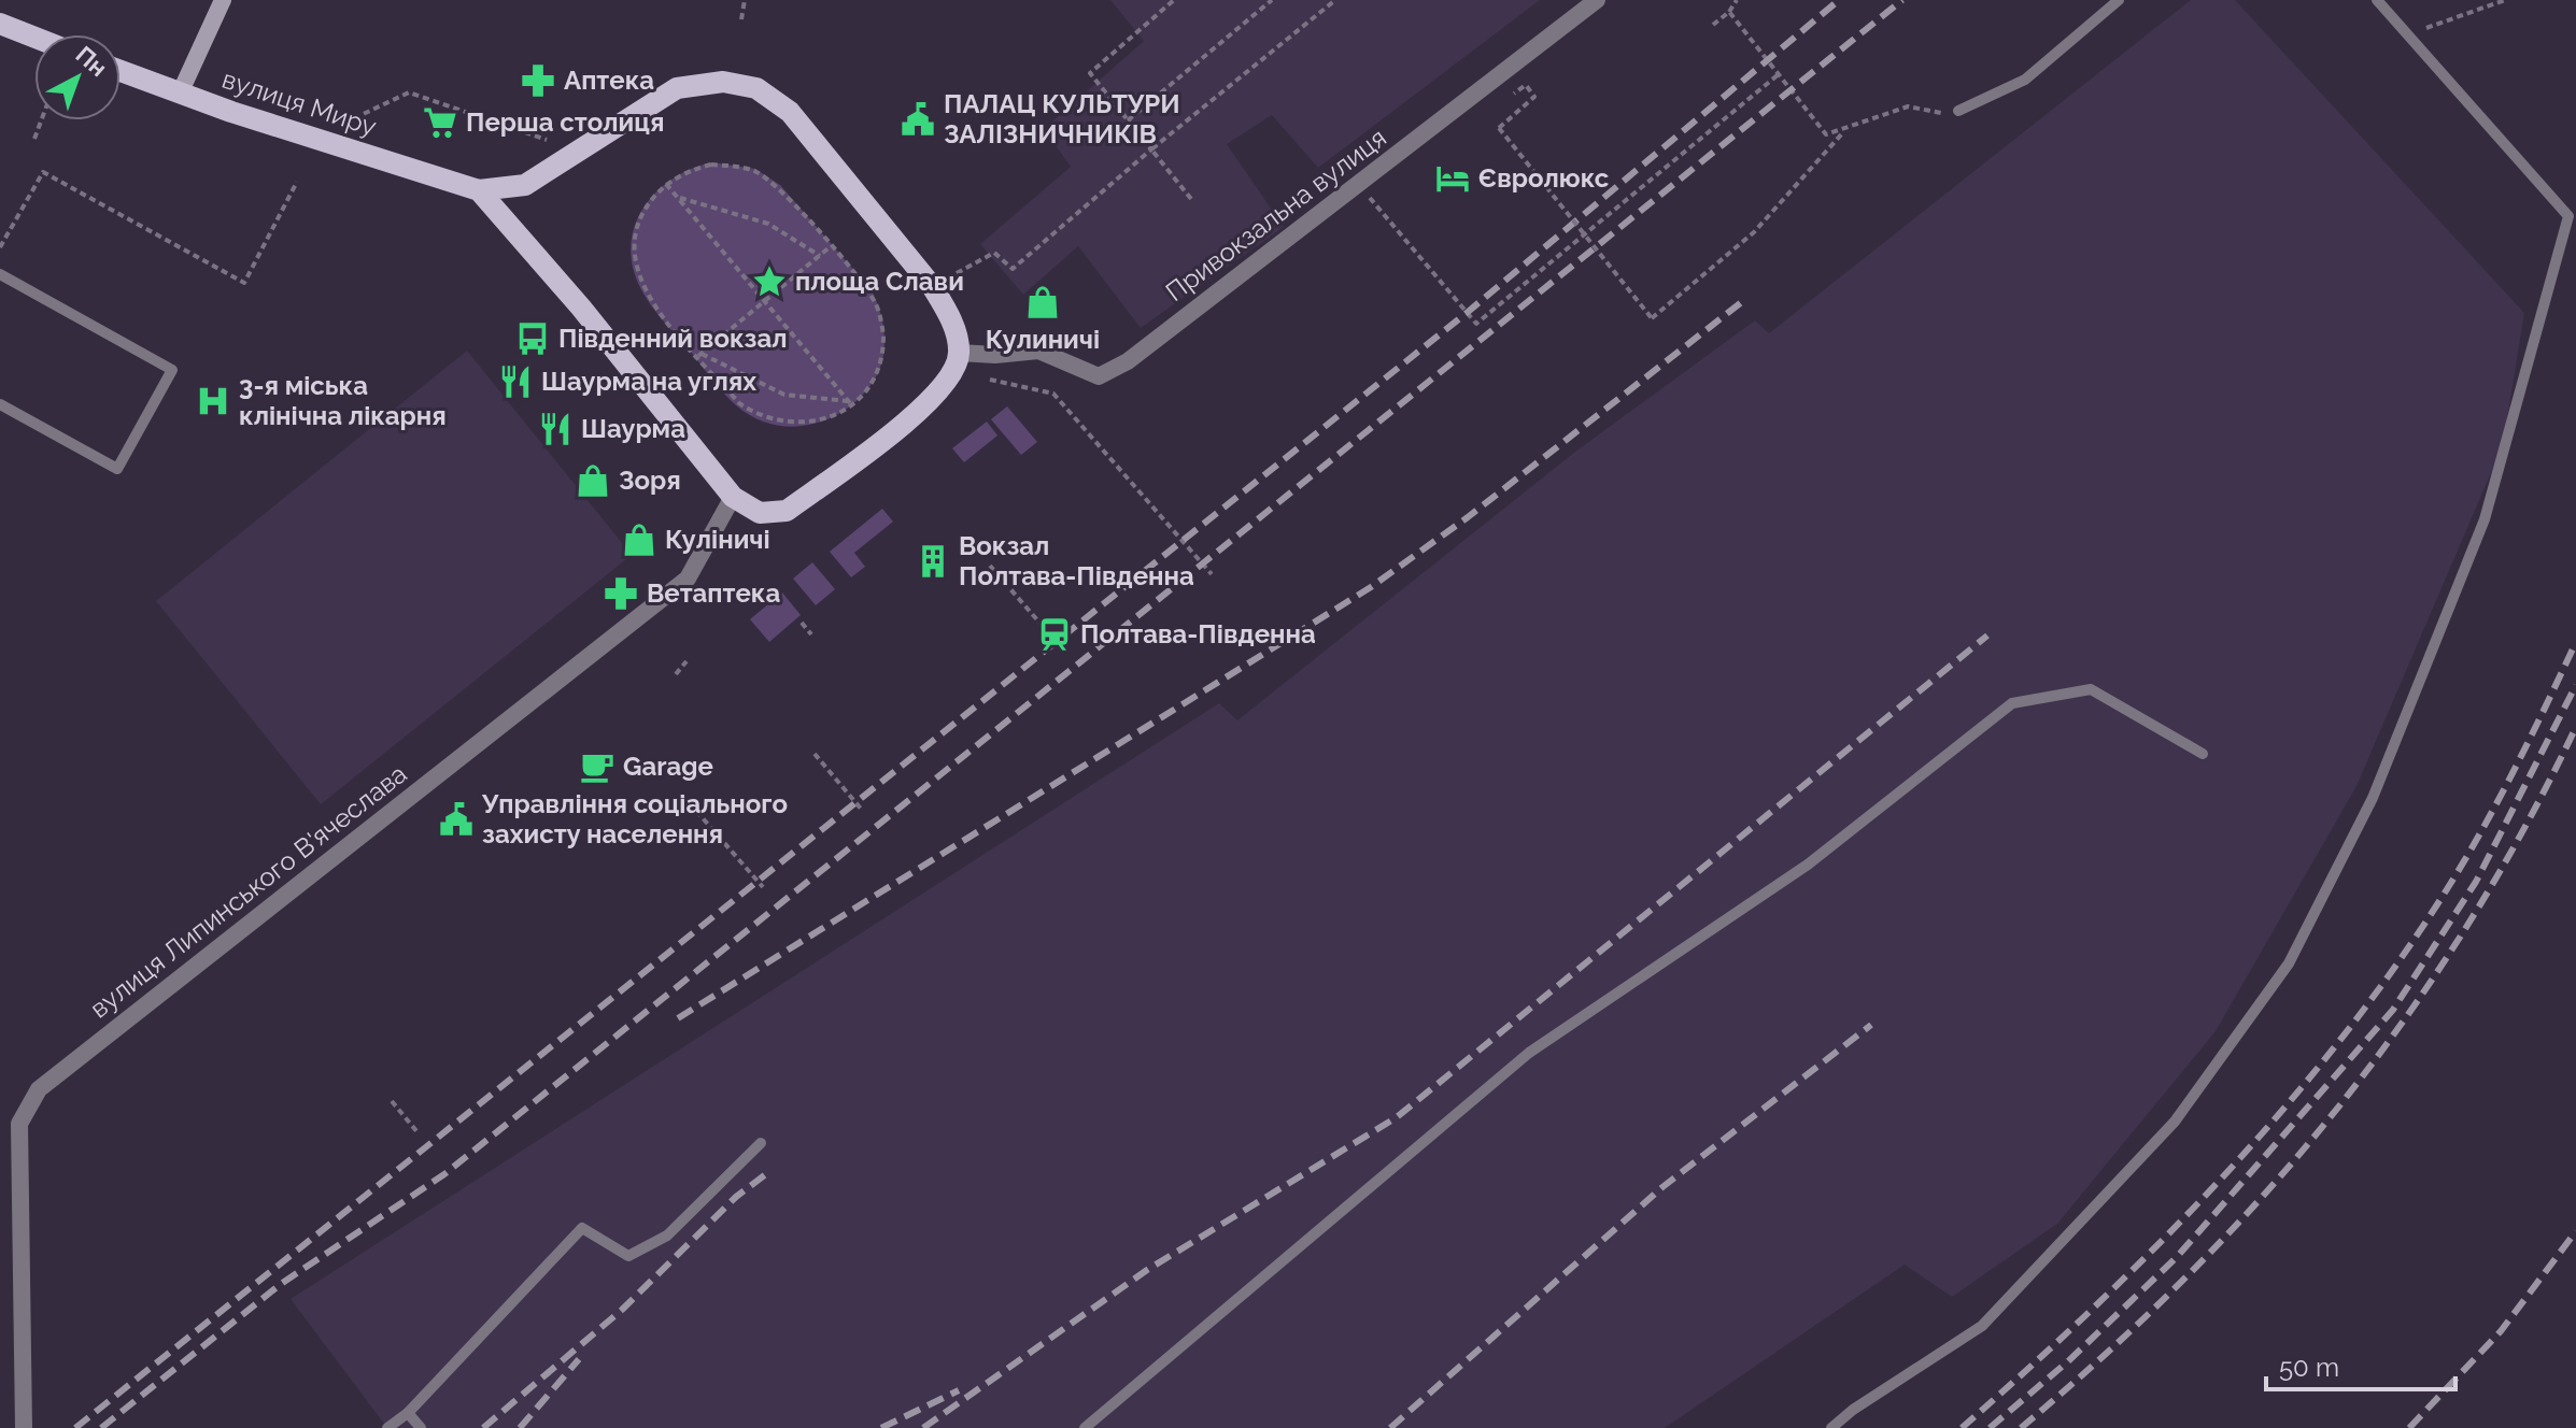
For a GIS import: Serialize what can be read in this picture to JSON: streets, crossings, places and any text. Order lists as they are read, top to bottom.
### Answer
{
  "streets": {
    "main road": ["вулиця Миру"],
    "street": ["Привокзальна вулиця", "вулиця Липинського В'ячеслава"]
  },
  "places": {
    "pharmacy": ["Аптека", "Ветаптека"],
    "public building": ["ПАЛАЦ КУЛЬТУРИ ЗАЛIЗНИЧНИКIВ", "Управління соціального захисту населення"],
    "supermarket": ["Перша столиця"],
    "hotel": ["Євролюкс"],
    "place": ["площа Слави"],
    "shop": ["Кулиничі", "Зоря", "Куліничі"],
    "bus stop": ["Південний вокзал"],
    "restaurant": ["Шаурма на углях", "Шаурма"],
    "hospital": ["3-я міська клінічна лікарня"],
    "building": ["Вокзал Полтава-Південна"],
    "station": ["Полтава-Південна"],
    "cafe": ["Garage"]
  },
  "scale_bar": "50 m",
  "north": "top right"
}
